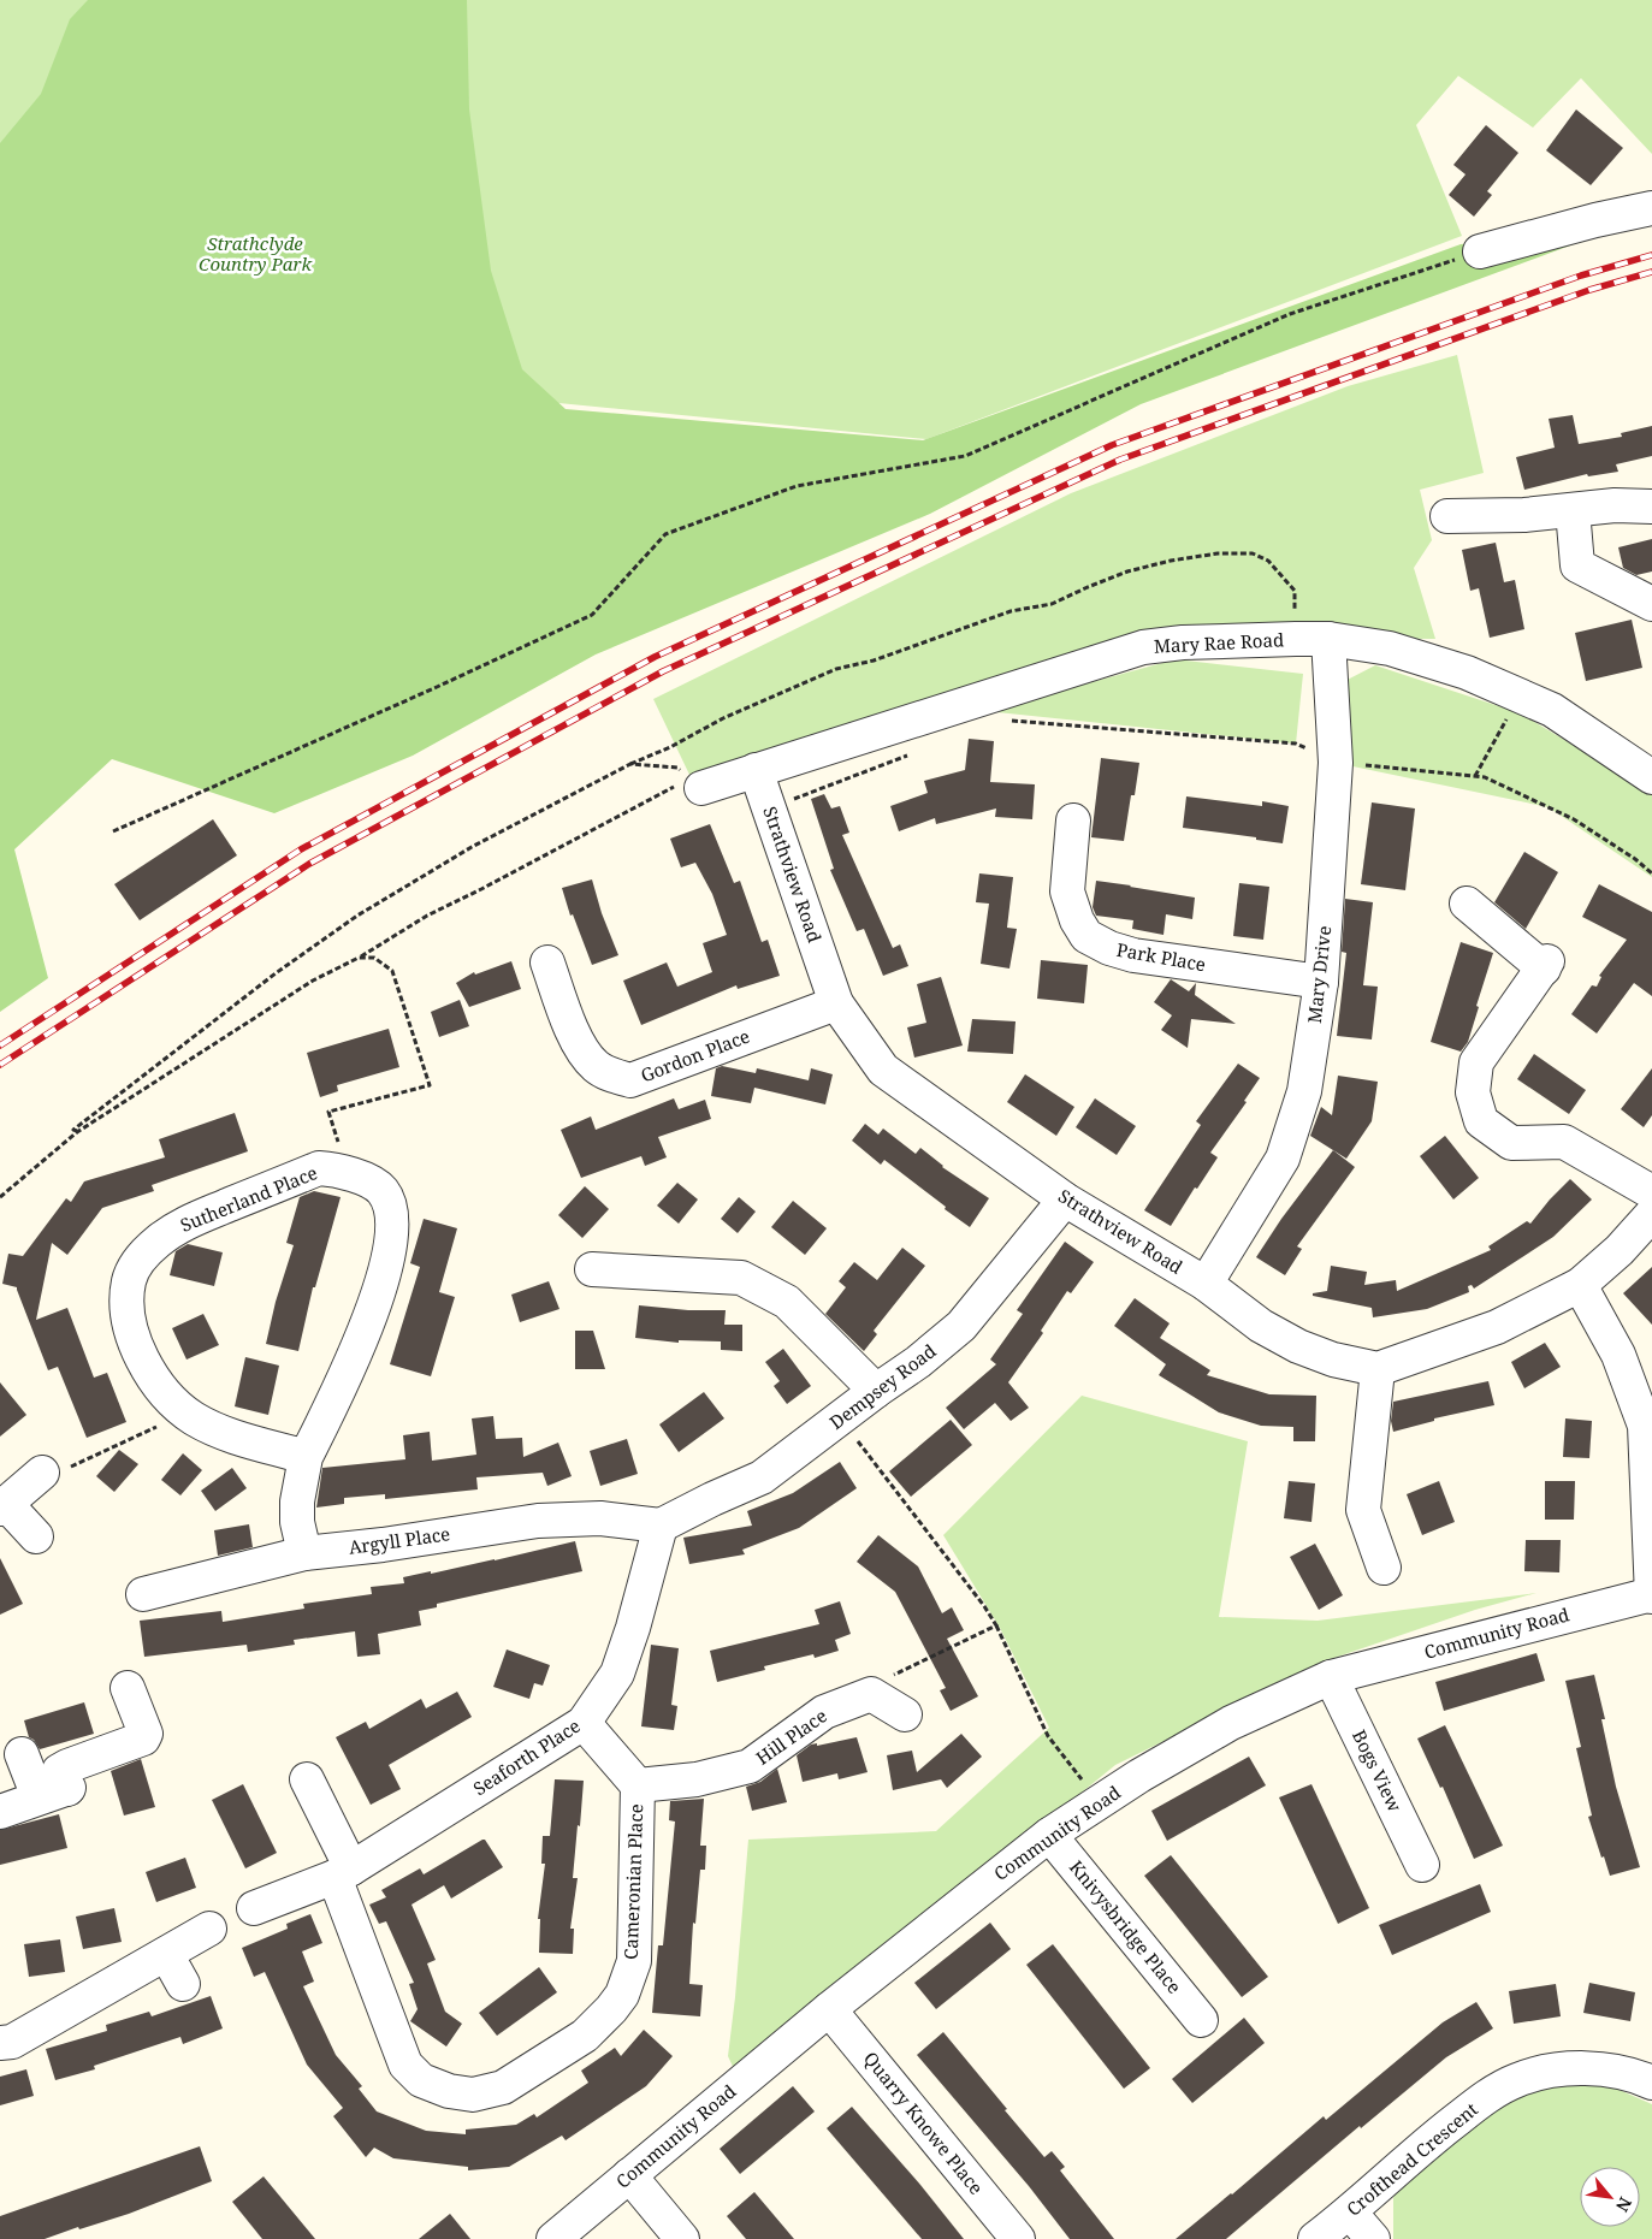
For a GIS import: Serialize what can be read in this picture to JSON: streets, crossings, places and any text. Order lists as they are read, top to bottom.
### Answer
{
  "streets": {
    "street": [
      "Mary Rae Road",
      "Strathview Road",
      "Park Place",
      "Mary Drive",
      "Gordon Place",
      "Sutherland Place",
      "Dempsey Road",
      "Argyll Place",
      "Community Road",
      "Hill Place",
      "Seaforth Place",
      "Bogs View",
      "Cameronian Place",
      "Knivysbridge Place",
      "Quarry Knowe Place",
      "Crofthead Crescent"
    ]
  },
  "crossings": [
    ["Mary Rae Road", "Strathview Road"],
    ["Mary Rae Road", "Mary Drive"],
    ["Strathview Road", "Mary Drive"],
    ["Strathview Road", "Gordon Place"],
    ["Strathview Road", "Dempsey Road"],
    ["Park Place", "Mary Drive"],
    ["Sutherland Place", "Argyll Place"],
    ["Dempsey Road", "Argyll Place"],
    ["Dempsey Road", "Seaforth Place"],
    ["Argyll Place", "Seaforth Place"],
    ["Community Road", "Bogs View"],
    ["Community Road", "Knivysbridge Place"],
    ["Community Road", "Quarry Knowe Place"],
    ["Hill Place", "Cameronian Place"],
    ["Seaforth Place", "Cameronian Place"]
  ],
  "parks": ["Strathclyde Country Park"],
  "north": "bottom right"
}
